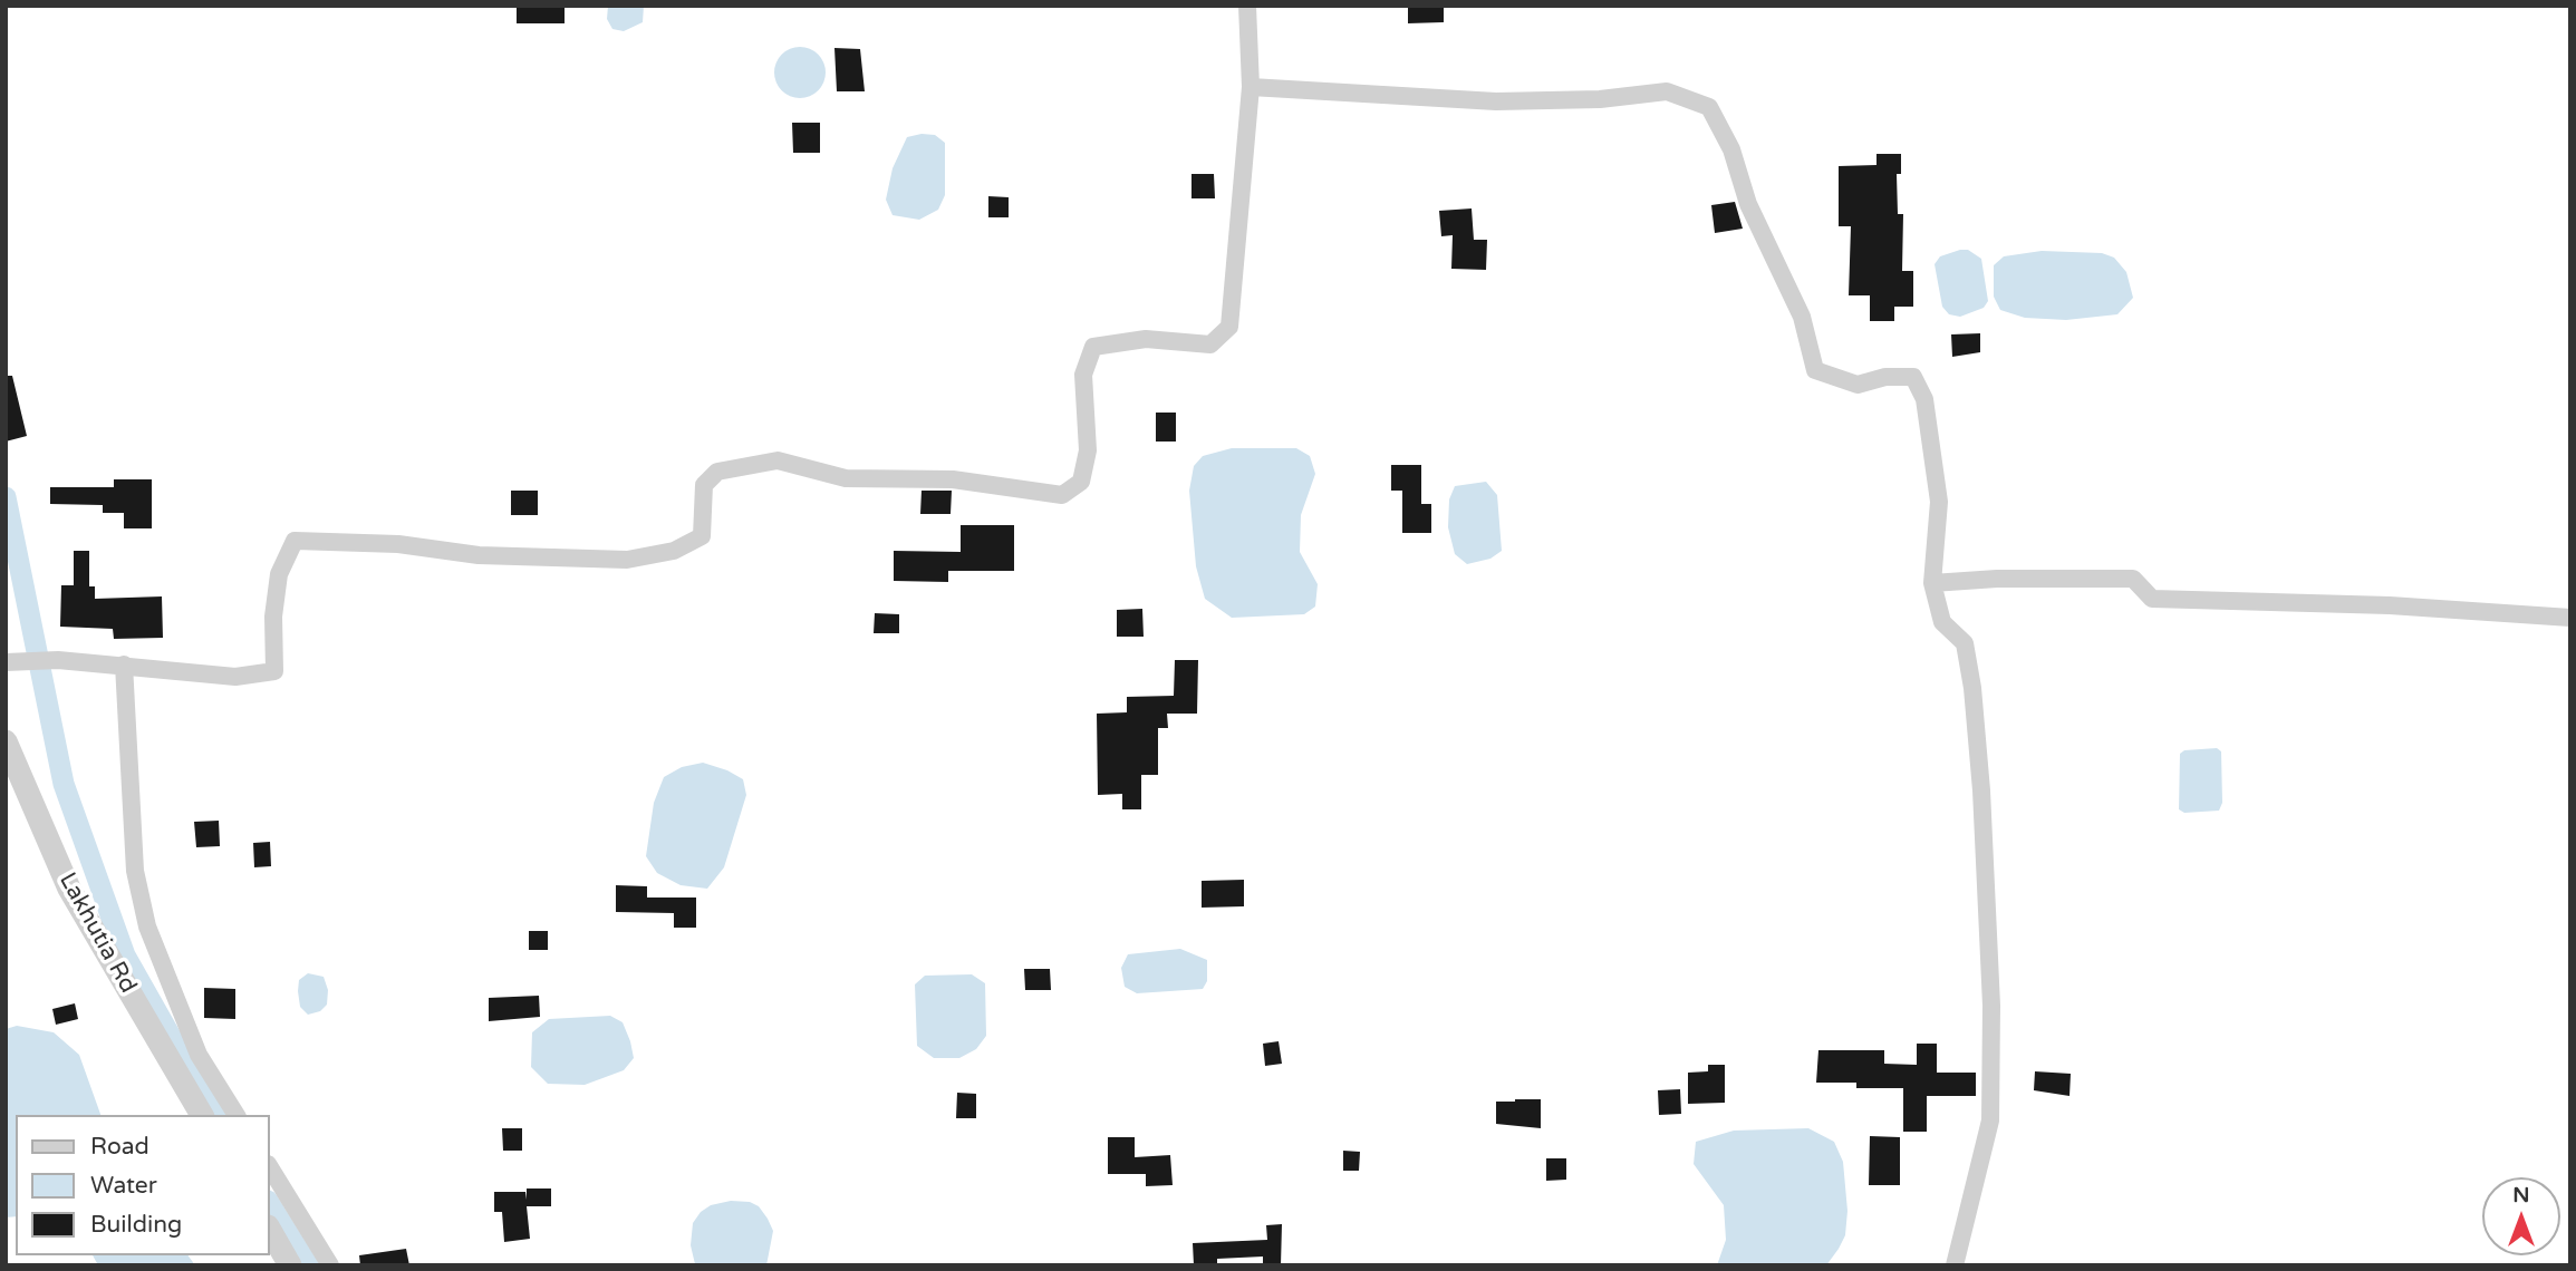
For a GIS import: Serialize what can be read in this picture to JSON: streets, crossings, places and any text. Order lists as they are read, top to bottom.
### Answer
{
  "streets": {
    "street": ["Lakhutia Rd"]
  },
  "legend": ["Road", "Water", "Building"],
  "north": "top"
}
